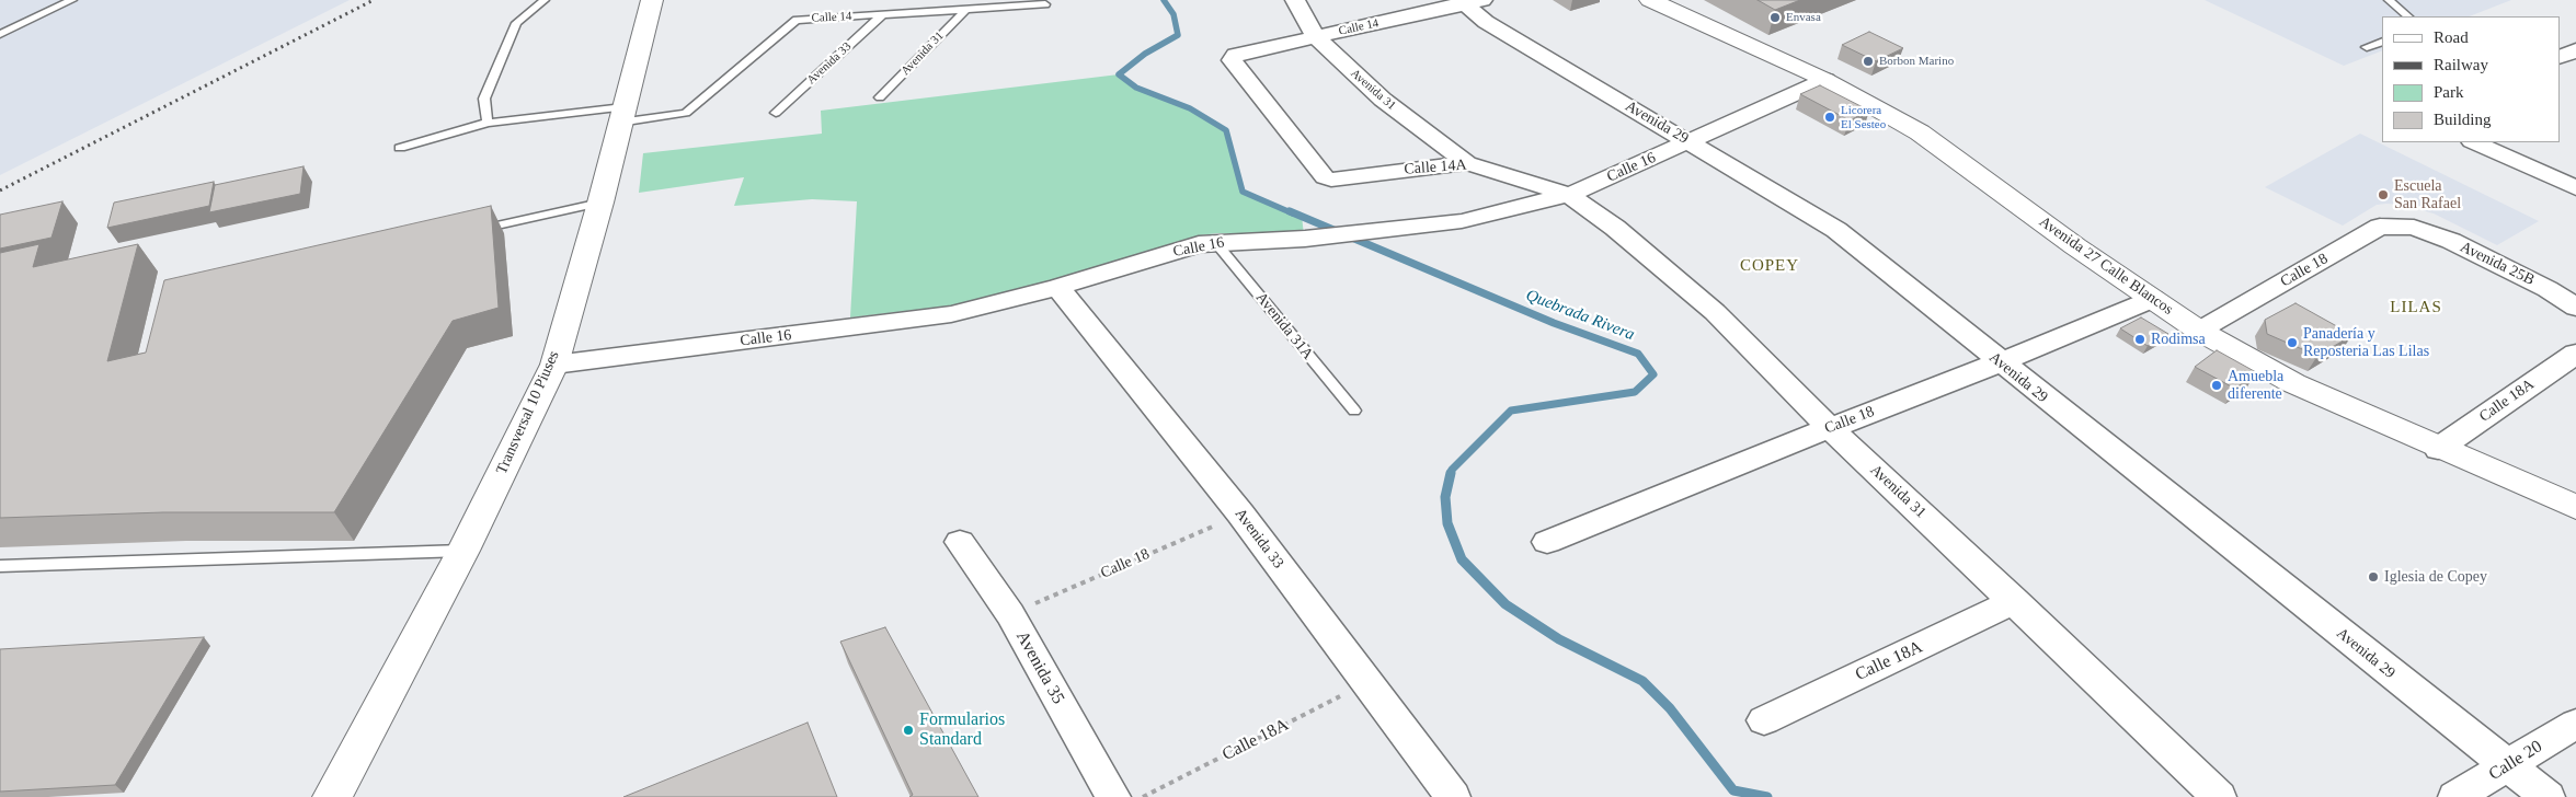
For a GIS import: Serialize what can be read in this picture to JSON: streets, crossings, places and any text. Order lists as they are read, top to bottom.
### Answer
{
  "streets": {
    "street": [
      "Calle 14",
      "Avenida 31",
      "Avenida 33",
      "Avenida 29",
      "Calle 14A",
      "Calle 16",
      "Avenida 25B",
      "Avenida 27 Calle Blancos",
      "Calle 18",
      "Calle 18A",
      "Transversal 10 Piuses",
      "Avenida 35",
      "Calle 20"
    ],
    "lane": ["Avenida 31A"]
  },
  "crossings": [
    ["Calle 14", "Avenida 31"],
    ["Calle 14", "Avenida 33"],
    ["Calle 14", "Avenida 29"],
    ["Calle 14", "Calle 14A"],
    ["Calle 14", "Transversal 10 Piuses"],
    ["Avenida 31", "Calle 14A"],
    ["Avenida 31", "Calle 16"],
    ["Avenida 31", "Calle 18"],
    ["Avenida 31", "Calle 18A"],
    ["Avenida 33", "Calle 16"],
    ["Avenida 33", "Calle 18"],
    ["Avenida 33", "Calle 18A"],
    ["Avenida 29", "Calle 16"],
    ["Avenida 29", "Calle 18"],
    ["Avenida 29", "Calle 20"],
    ["Calle 14A", "Calle 16"],
    ["Calle 16", "Avenida 27 Calle Blancos"],
    ["Calle 16", "Avenida 31A"],
    ["Calle 16", "Transversal 10 Piuses"],
    ["Avenida 25B", "Calle 18"],
    ["Avenida 27 Calle Blancos", "Calle 18"],
    ["Avenida 27 Calle Blancos", "Calle 18A"],
    ["Calle 18", "Avenida 35"]
  ],
  "districts": ["COPEY", "LILAS"],
  "water": ["Quebrada Rivera"],
  "places": [
    "Envasa",
    "Borbon Marino",
    "Licorera El Sesteo",
    "Escuela San Rafael",
    "Rodimsa",
    "Panadería y Reposteria Las Lilas",
    "Amuebla diferente",
    "Iglesia de Copey",
    "Formularios Standard"
  ],
  "legend": [
    "Road",
    "Railway",
    "Park",
    "Building"
  ]
}
